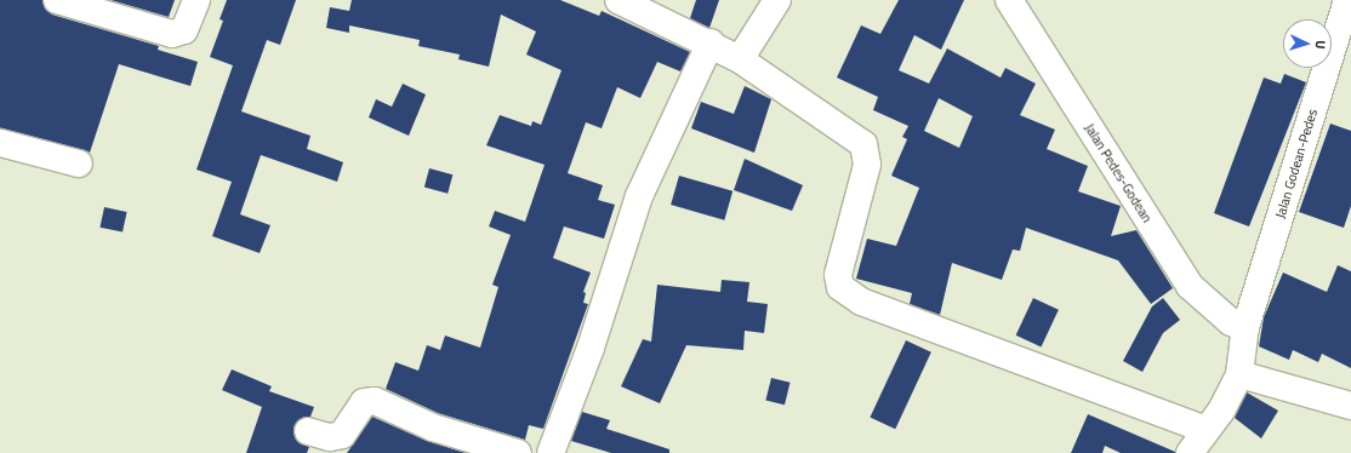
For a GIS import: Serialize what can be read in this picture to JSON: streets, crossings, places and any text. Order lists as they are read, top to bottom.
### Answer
{
  "streets": {
    "street": ["Jalan Godean-Pedes", "Jalan Pedes-Godean"]
  },
  "crossings": [
    ["Jalan Godean-Pedes", "Jalan Pedes-Godean"]
  ],
  "north": "right"
}
